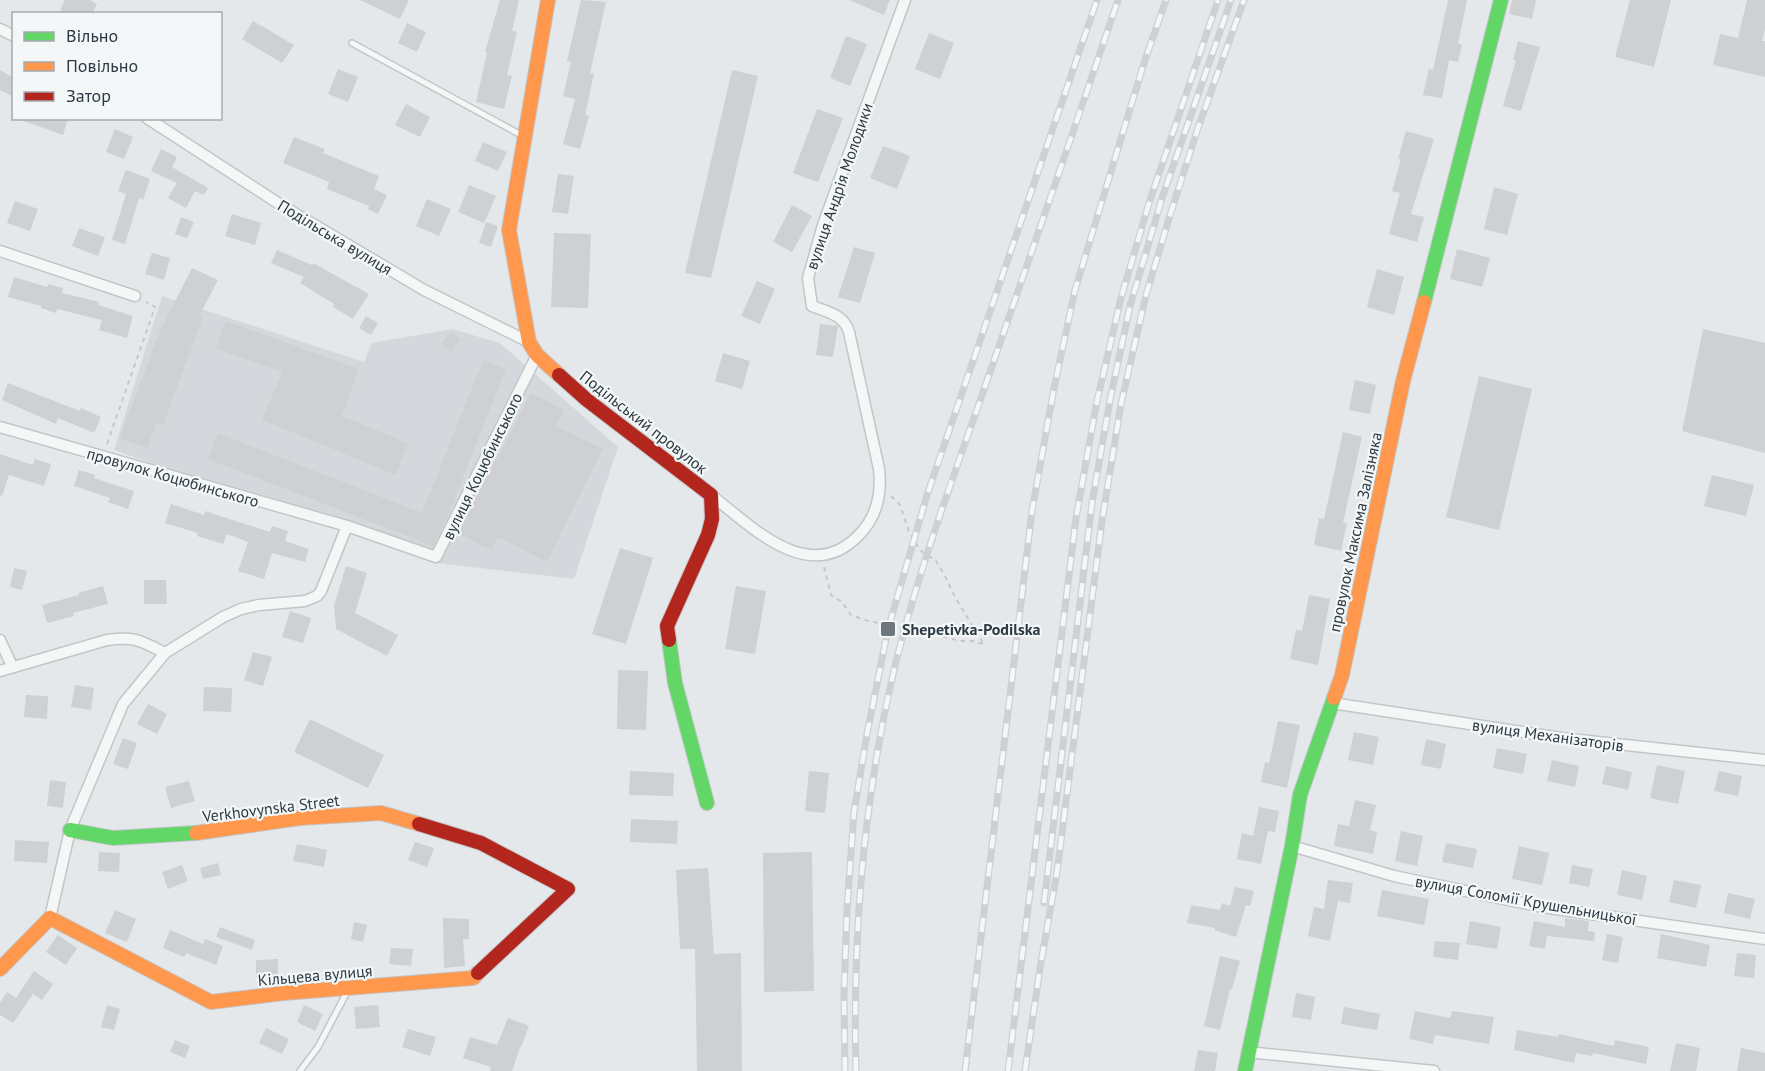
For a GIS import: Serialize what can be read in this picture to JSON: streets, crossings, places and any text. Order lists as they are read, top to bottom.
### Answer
{
  "streets": {
    "street": [
      "вулиця Андрія Молодики",
      "Подільська вулиця",
      "Подільський провулок",
      "вулиця Коцюбинського",
      "провулок Коцюбинського",
      "провулок Максима Залізняка",
      "вулиця Механізаторів",
      "Verkhovynska Street",
      "вулиця Соломії Крушельницької",
      "Кільцева вулиця"
    ]
  },
  "crossings": [
    ["Подільська вулиця", "Подільський провулок"],
    ["Подільський провулок", "вулиця Коцюбинського"],
    ["вулиця Коцюбинського", "провулок Коцюбинського"],
    ["провулок Максима Залізняка", "вулиця Механізаторів"],
    ["провулок Максима Залізняка", "вулиця Соломії Крушельницької"],
    ["Verkhovynska Street", "Кільцева вулиця"]
  ],
  "places": {
    "transit": ["Shepetivka-Podilska"]
  },
  "legend": ["Вільно", "Повільно", "Затор"]
}
